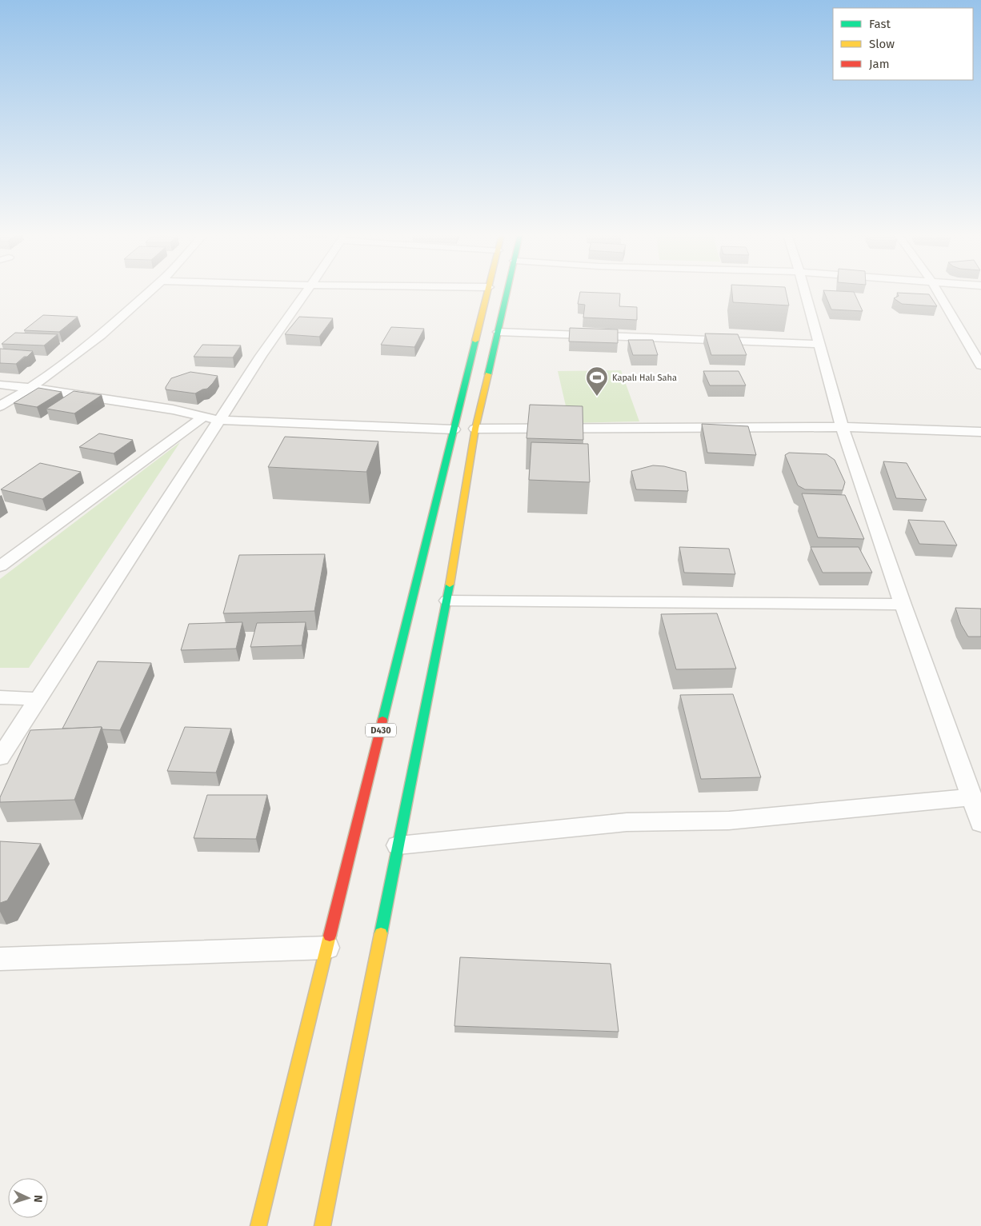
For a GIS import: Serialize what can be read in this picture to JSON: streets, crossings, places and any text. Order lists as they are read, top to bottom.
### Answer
{
  "streets": {
    "highway": ["D430"]
  },
  "places": {
    "sports": ["Kapalı Halı Saha"]
  },
  "legend": ["Fast", "Slow", "Jam"],
  "north": "right"
}
